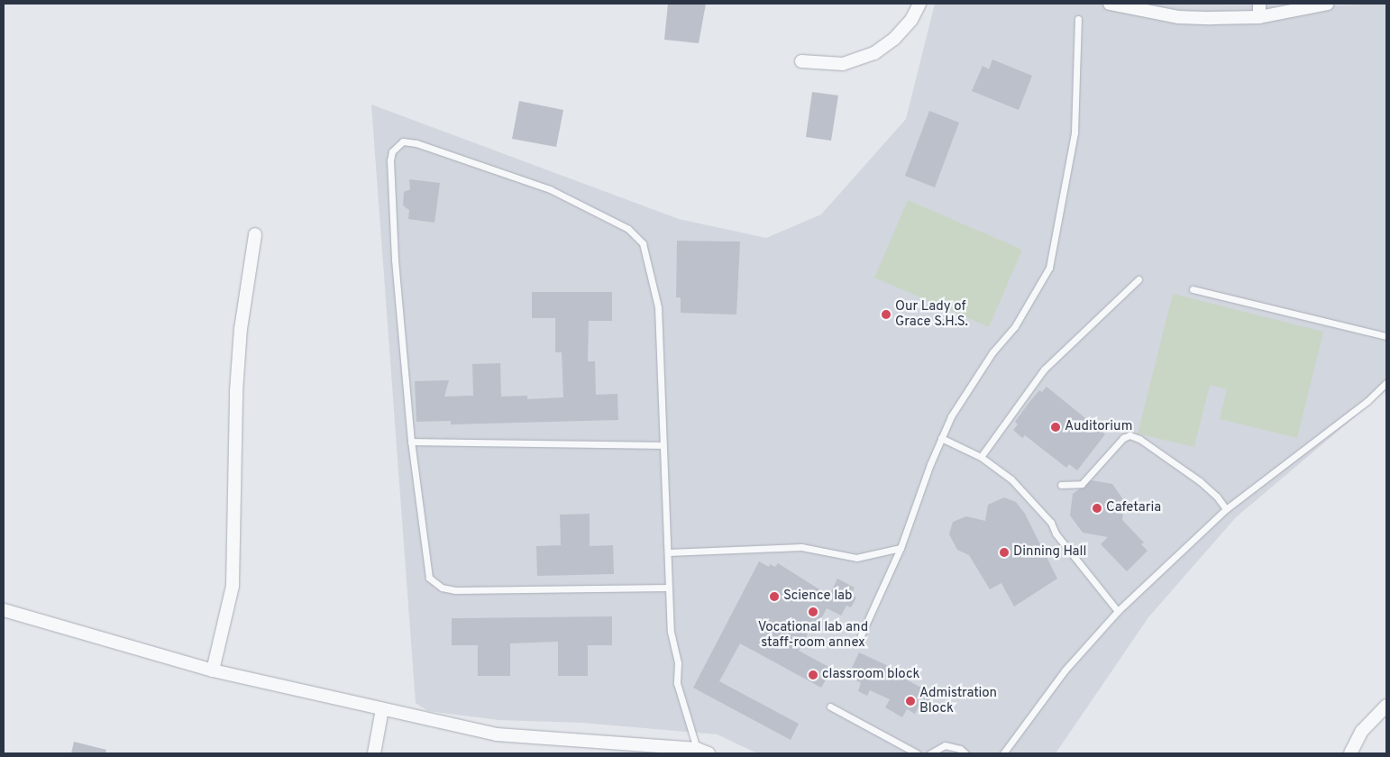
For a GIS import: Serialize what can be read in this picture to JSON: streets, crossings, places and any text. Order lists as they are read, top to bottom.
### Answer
{
  "places": [
    "Our Lady of Grace S.H.S.",
    "Auditorium",
    "Cafetaria",
    "Dinning Hall",
    "Science lab",
    "Vocational lab and staff-room annex",
    "classroom block",
    "Admistration Block"
  ]
}
